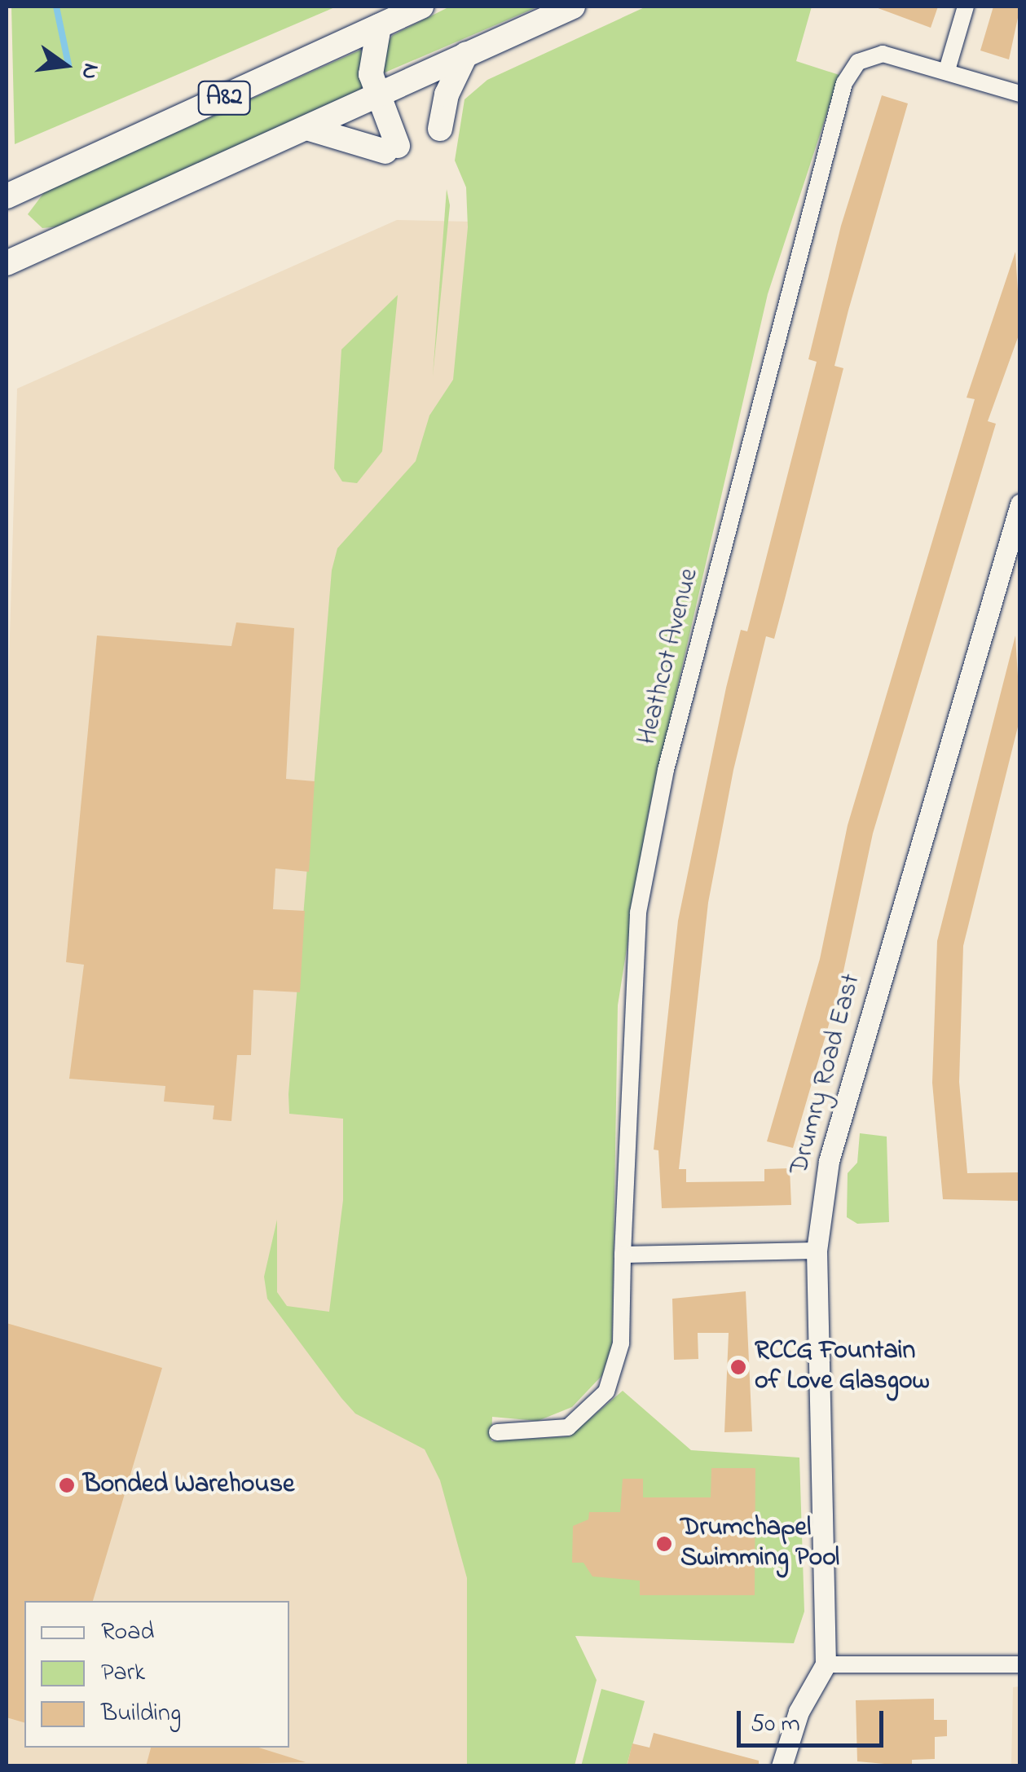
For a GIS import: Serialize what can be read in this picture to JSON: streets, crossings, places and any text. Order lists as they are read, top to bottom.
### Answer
{
  "streets": {
    "main road": ["A82"],
    "street": ["Heathcot Avenue", "Drumry Road East"]
  },
  "places": ["RCCG Fountain of Love Glasgow", "Bonded Warehouse", "Drumchapel Swimming Pool"],
  "legend": ["Road", "Park", "Building"],
  "scale_bar": "50 m",
  "north": "right"
}
